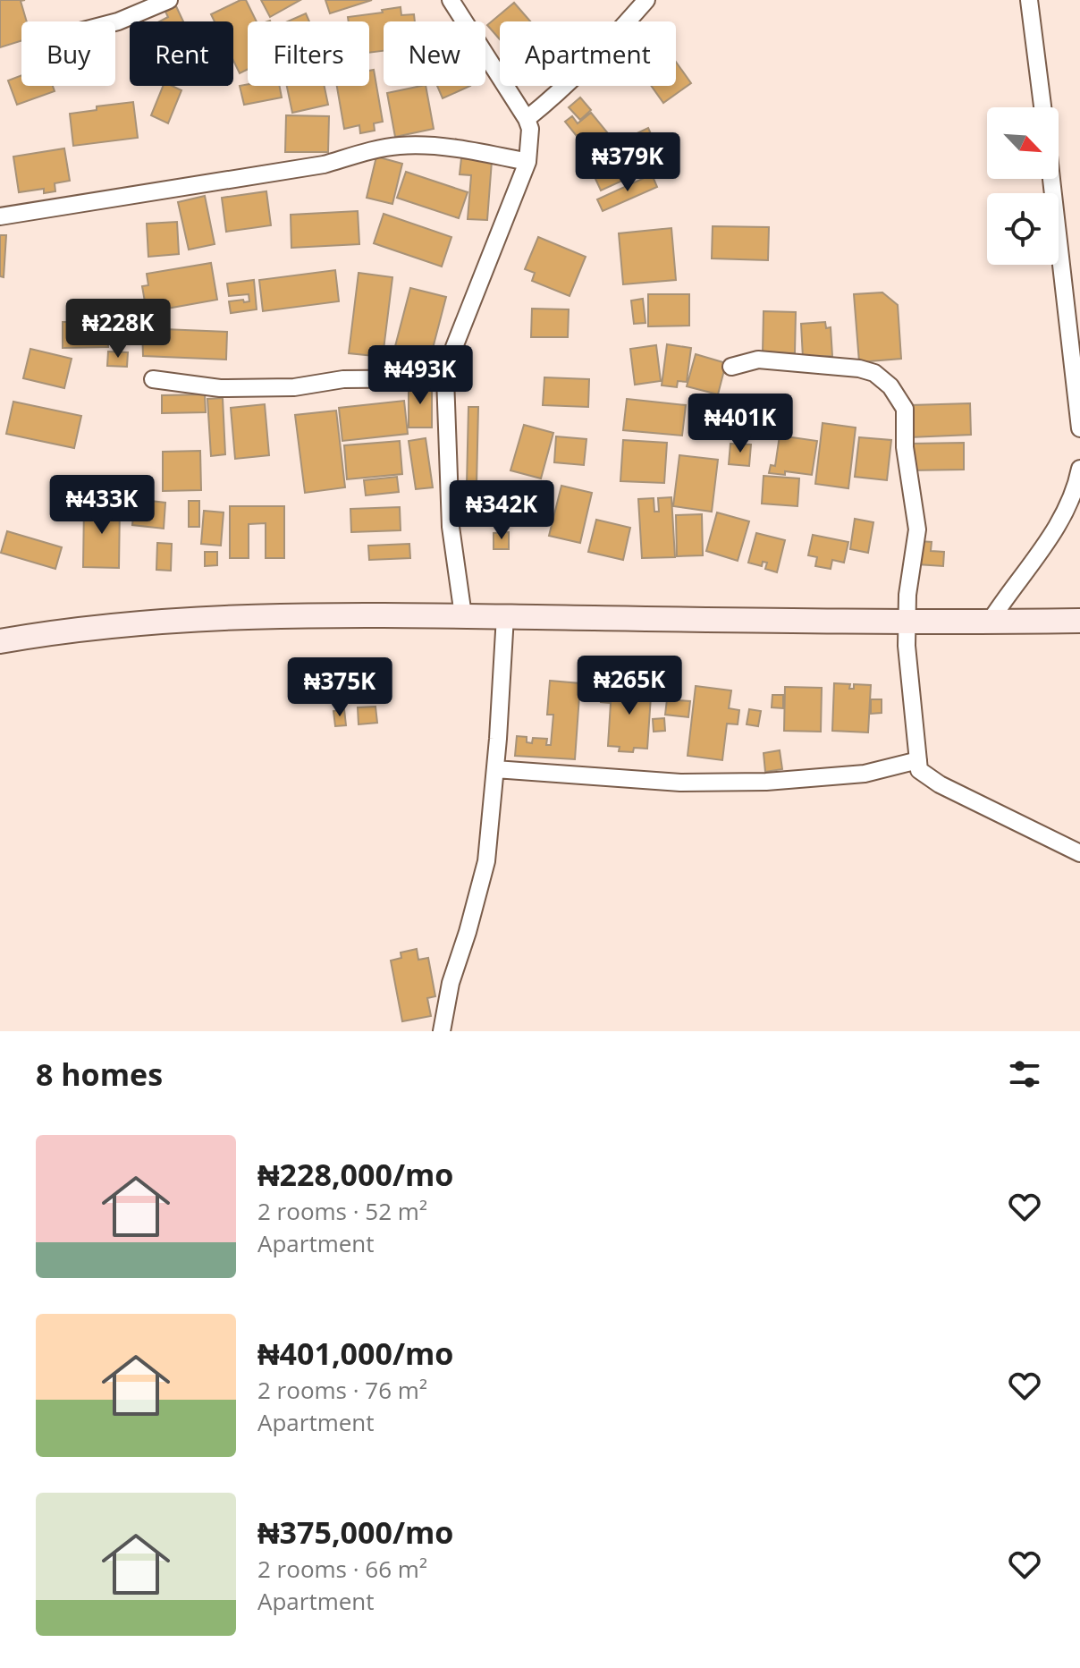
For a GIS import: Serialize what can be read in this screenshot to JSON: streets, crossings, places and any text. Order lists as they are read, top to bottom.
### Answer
{
  "north": "bottom right",
  "page": {
    "chip": [
      "Buy",
      "Rent",
      "Filters",
      "New",
      "Apartment"
    ],
    "price": [
      "₦379K",
      "₦228K",
      "₦493K",
      "₦401K",
      "₦433K",
      "₦342K",
      "₦265K",
      "₦375K"
    ],
    "heading": "8 homes",
    "list": [
      {
        "name": "₦228,000/mo",
        "note": "2 rooms · 52 m² · Apartment"
      },
      {
        "name": "₦401,000/mo",
        "note": "2 rooms · 76 m² · Apartment"
      },
      {
        "name": "₦375,000/mo",
        "note": "2 rooms · 66 m² · Apartment"
      }
    ]
  }
}
